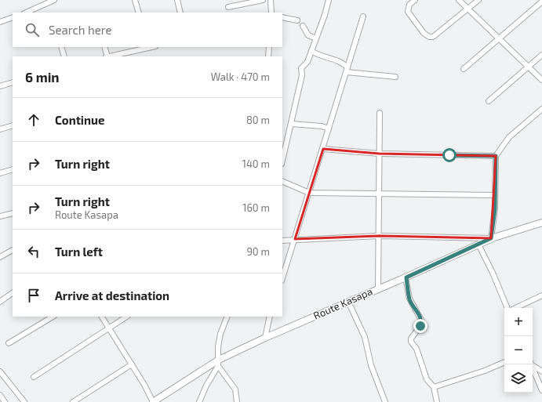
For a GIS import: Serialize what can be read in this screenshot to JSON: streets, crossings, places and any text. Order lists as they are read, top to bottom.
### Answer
{
  "streets": {
    "main road": ["Route Kasapa"]
  },
  "page": {
    "search": "Search here",
    "heading": ["6 min", "Walk · 470 m"],
    "list": [
      ["Continue", "80 m"],
      ["Turn right", "140 m"],
      ["Turn right", "Route Kasapa", "160 m"],
      ["Turn left", "90 m"],
      "Arrive at destination"
    ],
    "map_buttons": ["+", "−"]
  }
}
